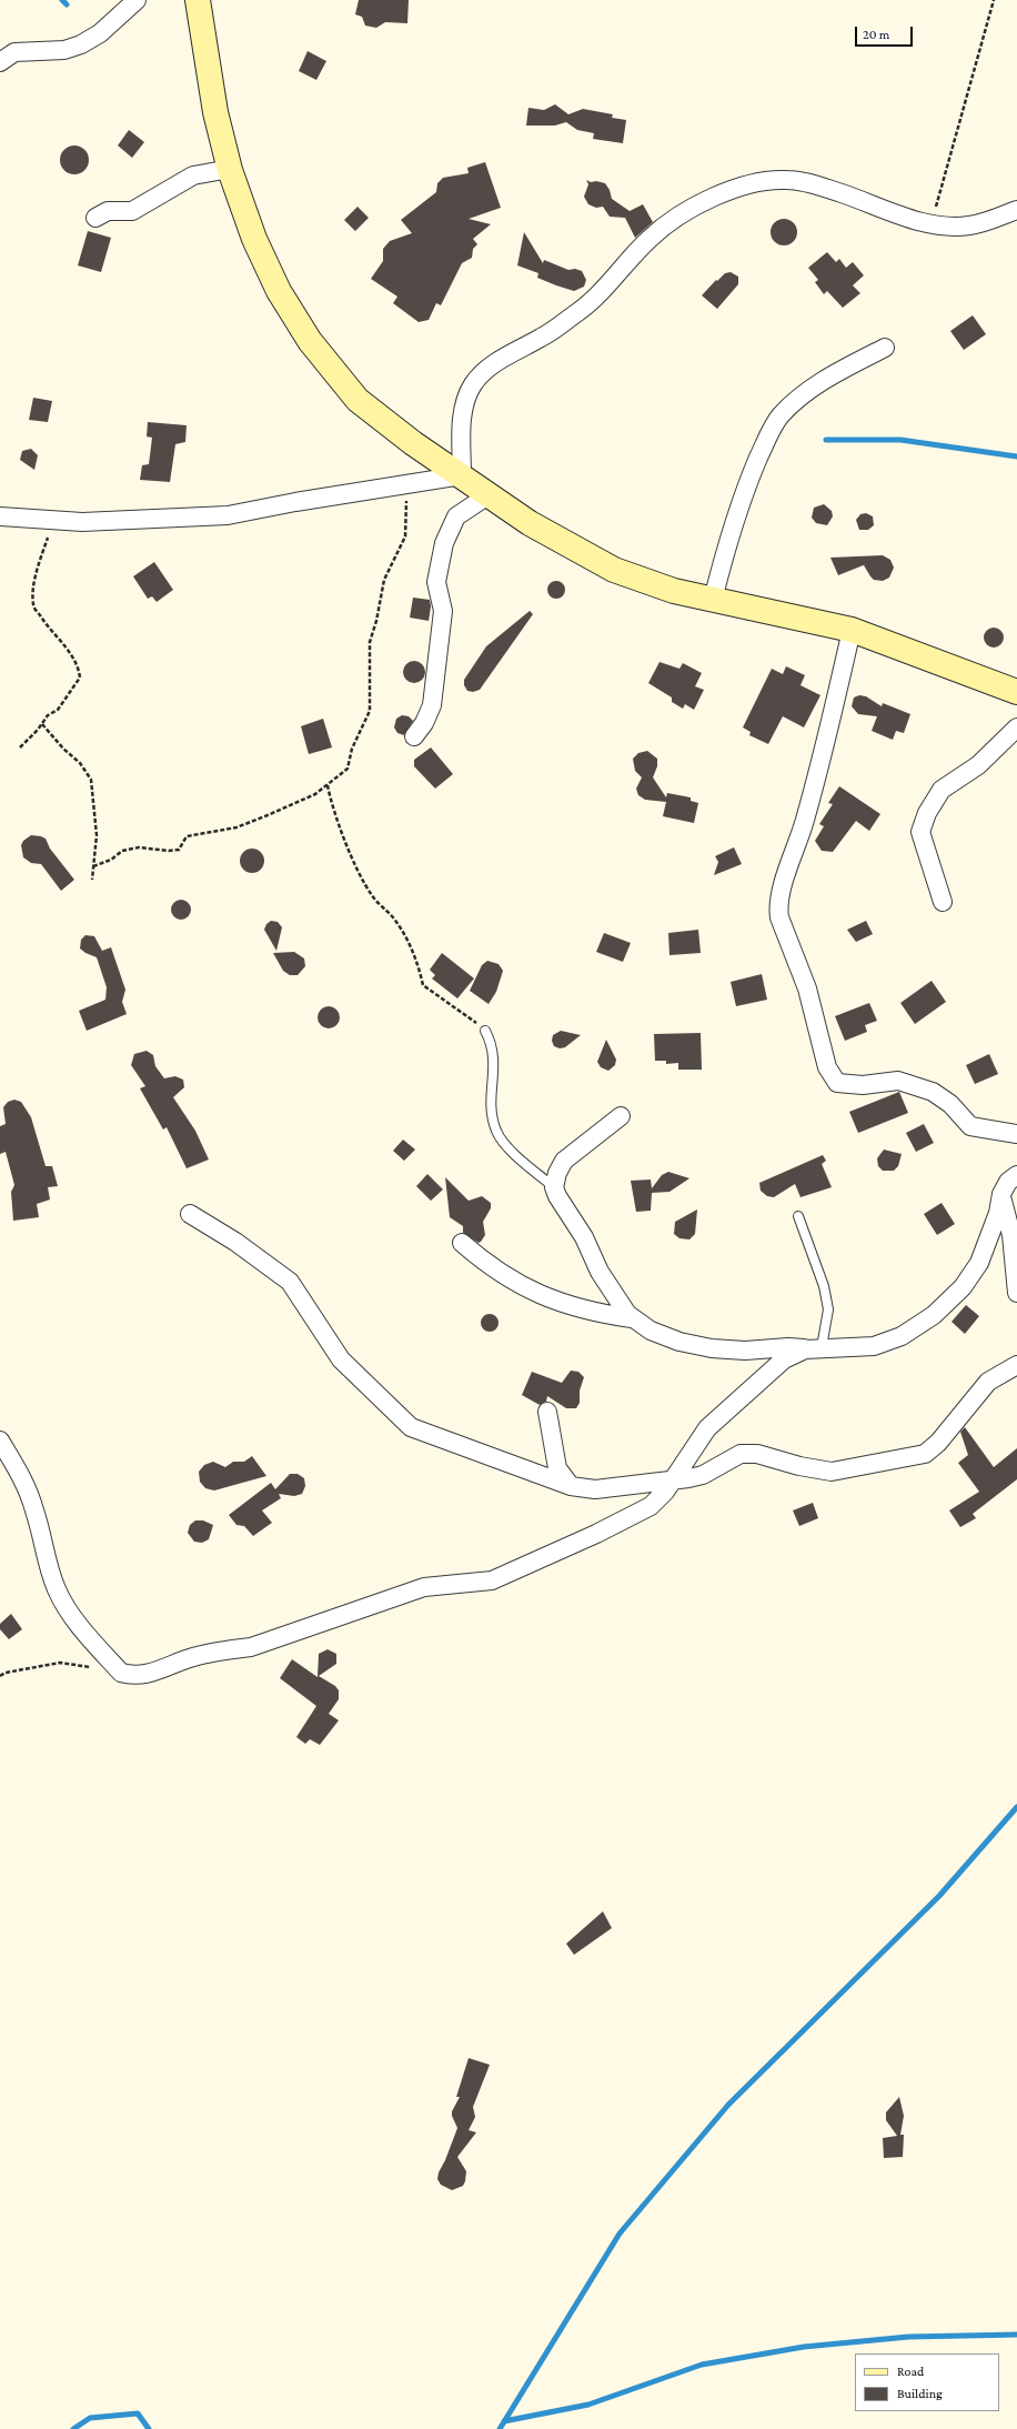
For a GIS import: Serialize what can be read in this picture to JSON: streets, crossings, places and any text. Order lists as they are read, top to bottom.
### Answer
{
  "legend": ["Road", "Building"],
  "scale_bar": "20 m"
}
